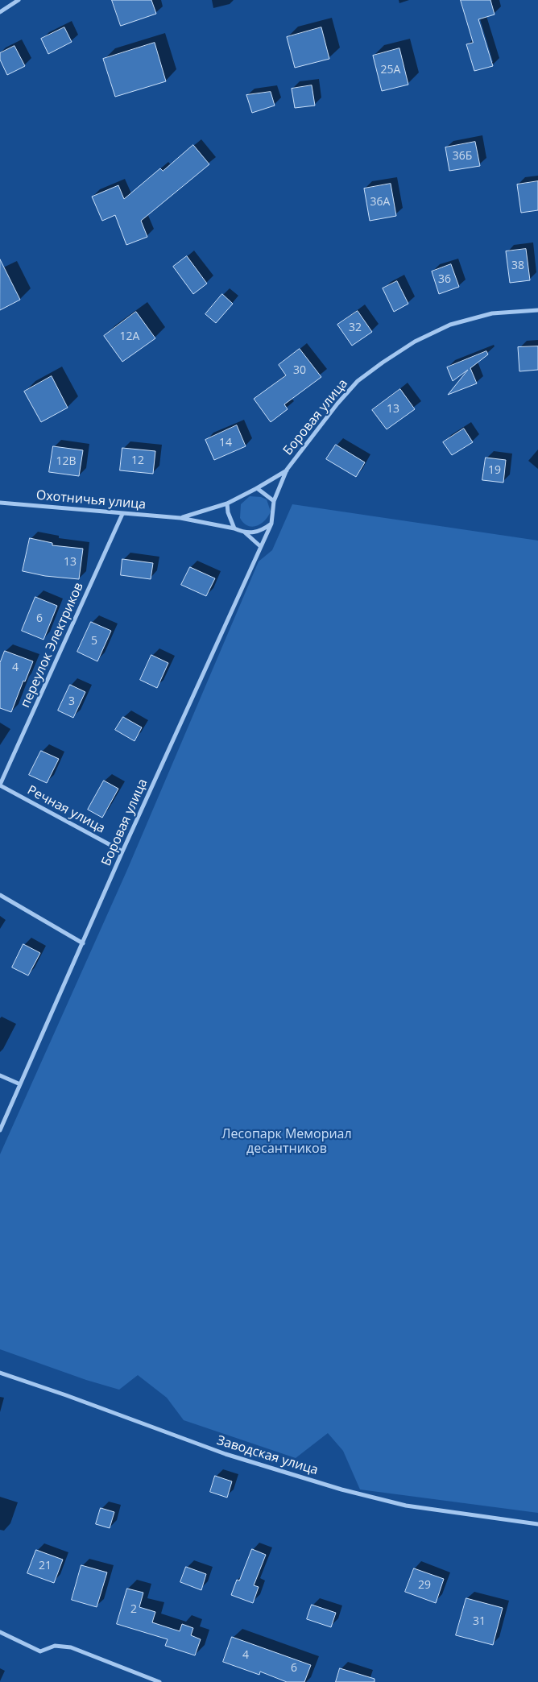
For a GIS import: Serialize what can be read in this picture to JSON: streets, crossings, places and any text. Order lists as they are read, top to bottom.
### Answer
{
  "streets": {
    "street": [
      "Боровая улица",
      "Охотничья улица",
      "переулок Электриков",
      "Речная улица",
      "Заводская улица"
    ]
  },
  "crossings": [
    ["Боровая улица", "Охотничья улица"],
    ["Боровая улица", "Речная улица"],
    ["Охотничья улица", "переулок Электриков"],
    ["переулок Электриков", "Речная улица"]
  ],
  "parks": ["Лесопарк Мемориал десантников"],
  "house_numbers": [
    "25А",
    "36Б",
    "36А",
    "38",
    "36",
    "32",
    "12А",
    "30",
    "13",
    "14",
    "12",
    "12В",
    "19",
    "13",
    "6",
    "5",
    "4",
    "3",
    "21",
    "29",
    "2",
    "31",
    "4",
    "6"
  ]
}
